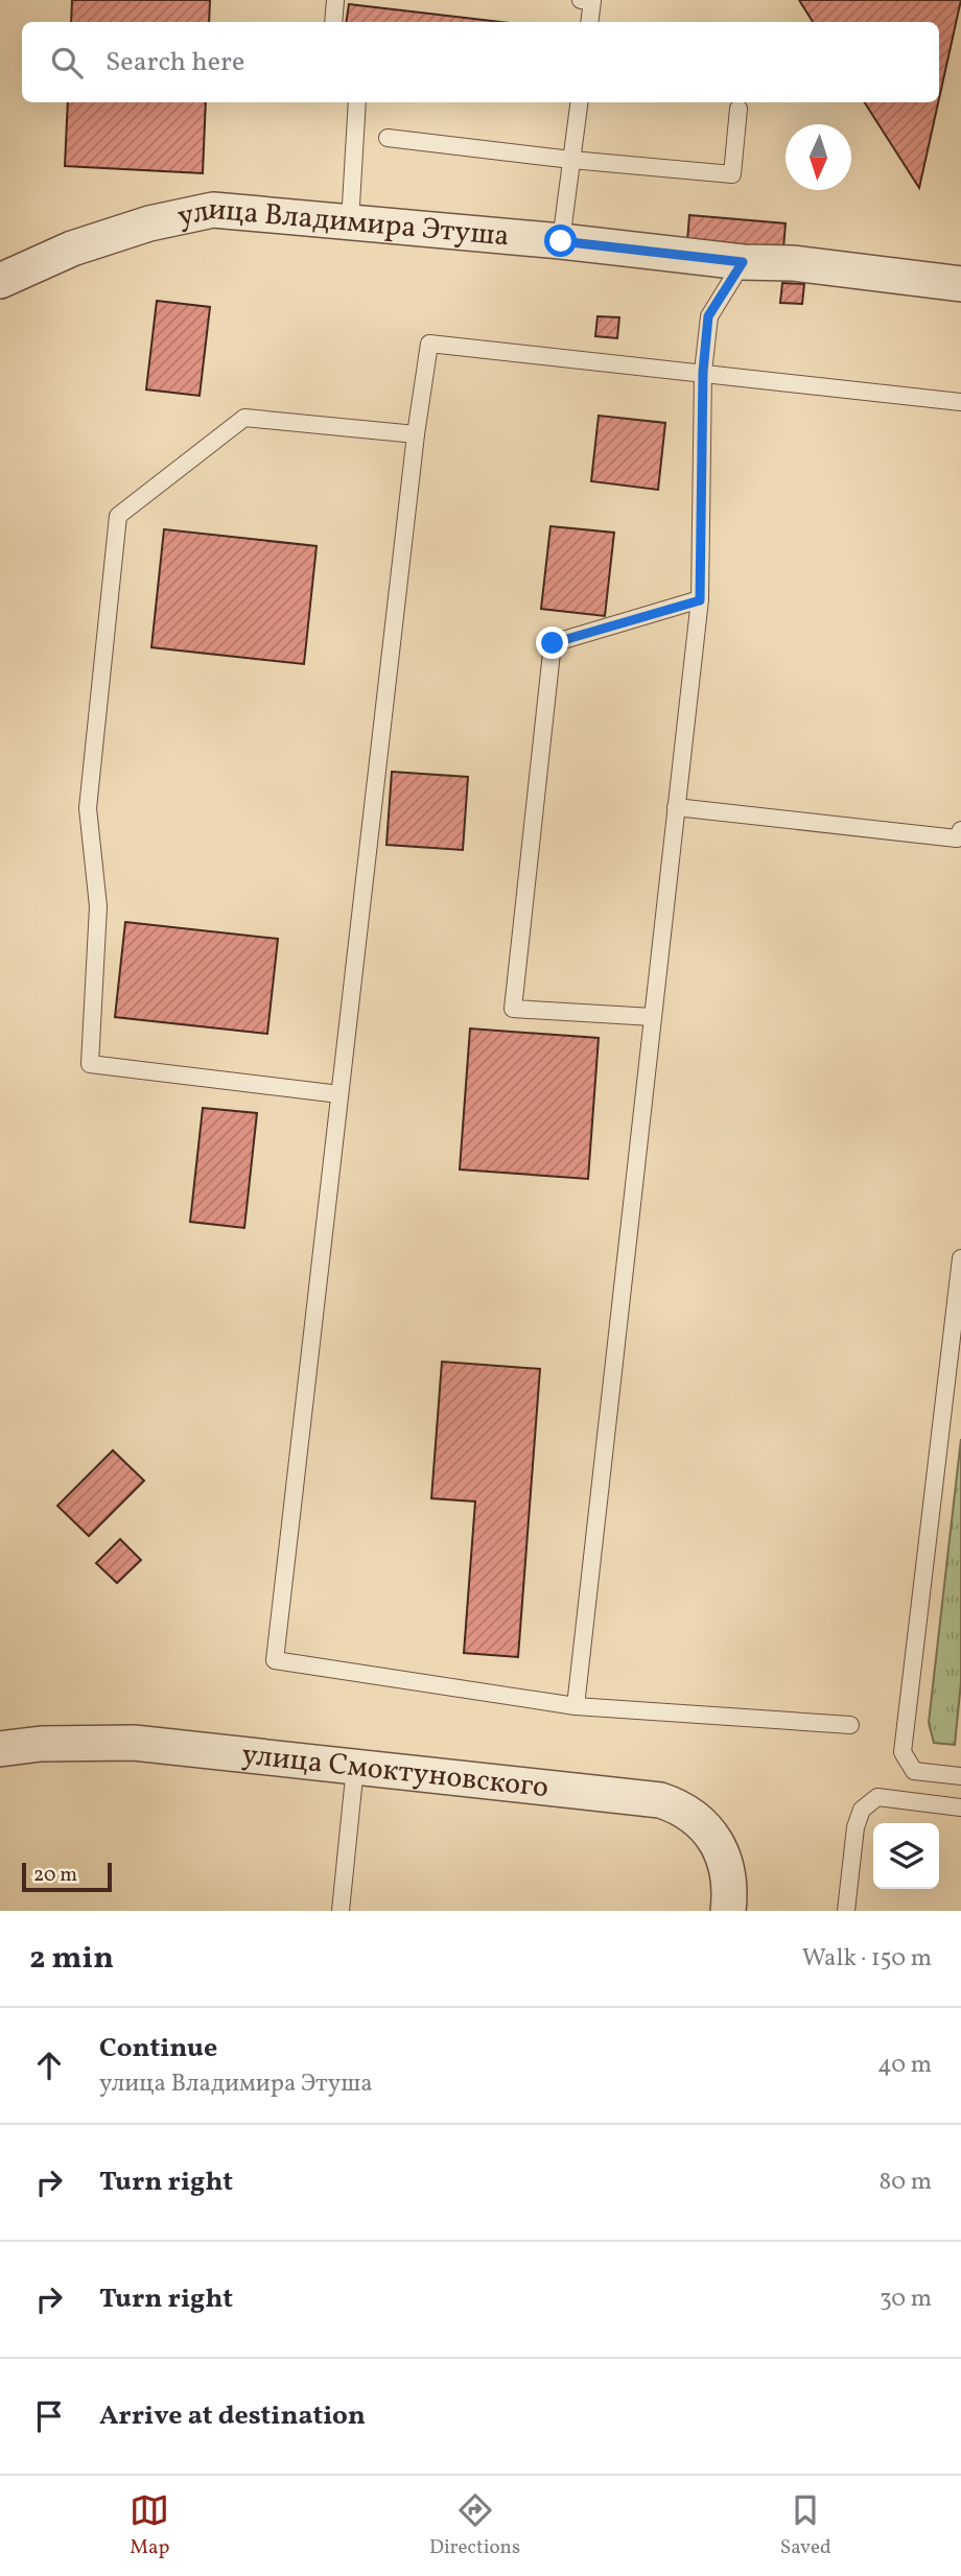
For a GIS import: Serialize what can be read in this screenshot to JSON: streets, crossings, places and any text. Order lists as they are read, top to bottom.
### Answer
{
  "streets": {
    "street": ["улица Владимира Этуша", "улица Смоктуновского"]
  },
  "scale_bar": "20 m",
  "north": "bottom",
  "page": {
    "search": "Search here",
    "scale": "20 m",
    "heading": ["2 min", "Walk · 150 m"],
    "list": [
      ["Continue", "улица Владимира Этуша", "40 m"],
      ["Turn right", "80 m"],
      ["Turn right", "30 m"],
      "Arrive at destination"
    ],
    "nav": ["Map", "Directions", "Saved"]
  }
}
